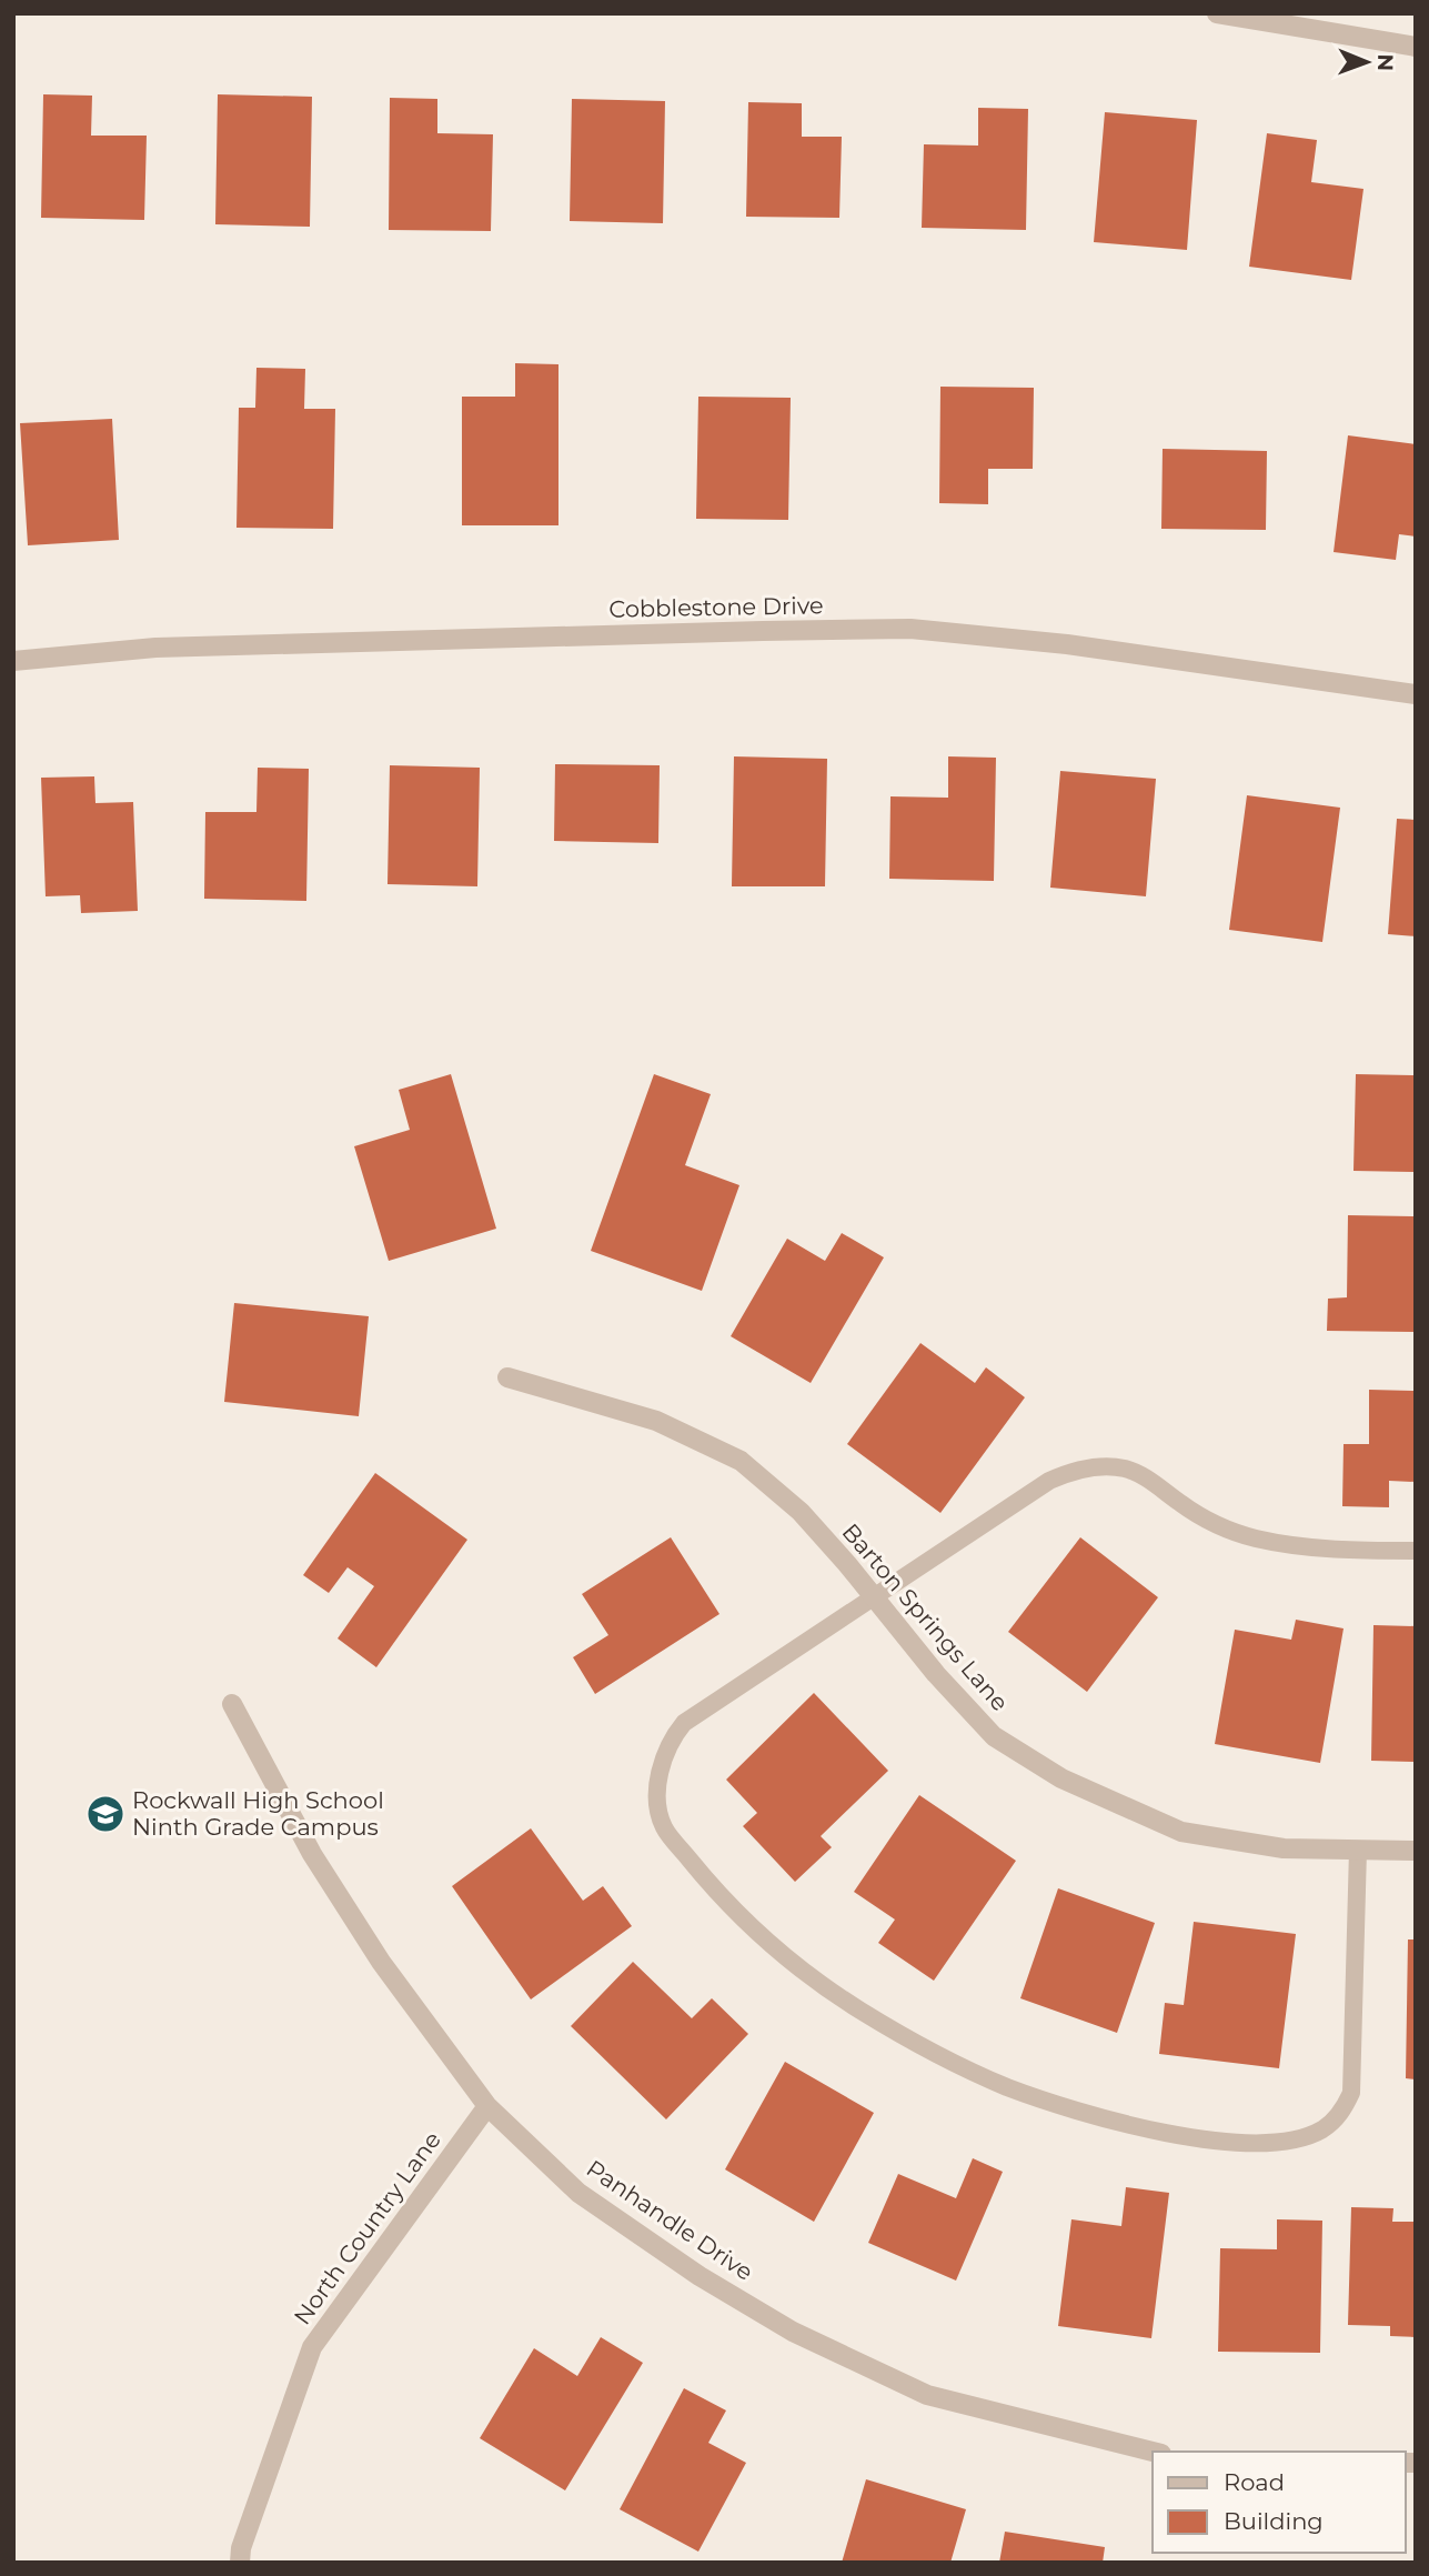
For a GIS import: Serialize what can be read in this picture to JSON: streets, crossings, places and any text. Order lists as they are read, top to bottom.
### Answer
{
  "streets": {
    "street": [
      "Cobblestone Drive",
      "Barton Springs Lane",
      "Panhandle Drive",
      "North Country Lane"
    ]
  },
  "crossings": [
    ["Panhandle Drive", "North Country Lane"]
  ],
  "places": {
    "school or university": ["Rockwall High School Ninth Grade Campus"]
  },
  "legend": ["Road", "Building"],
  "north": "right"
}
